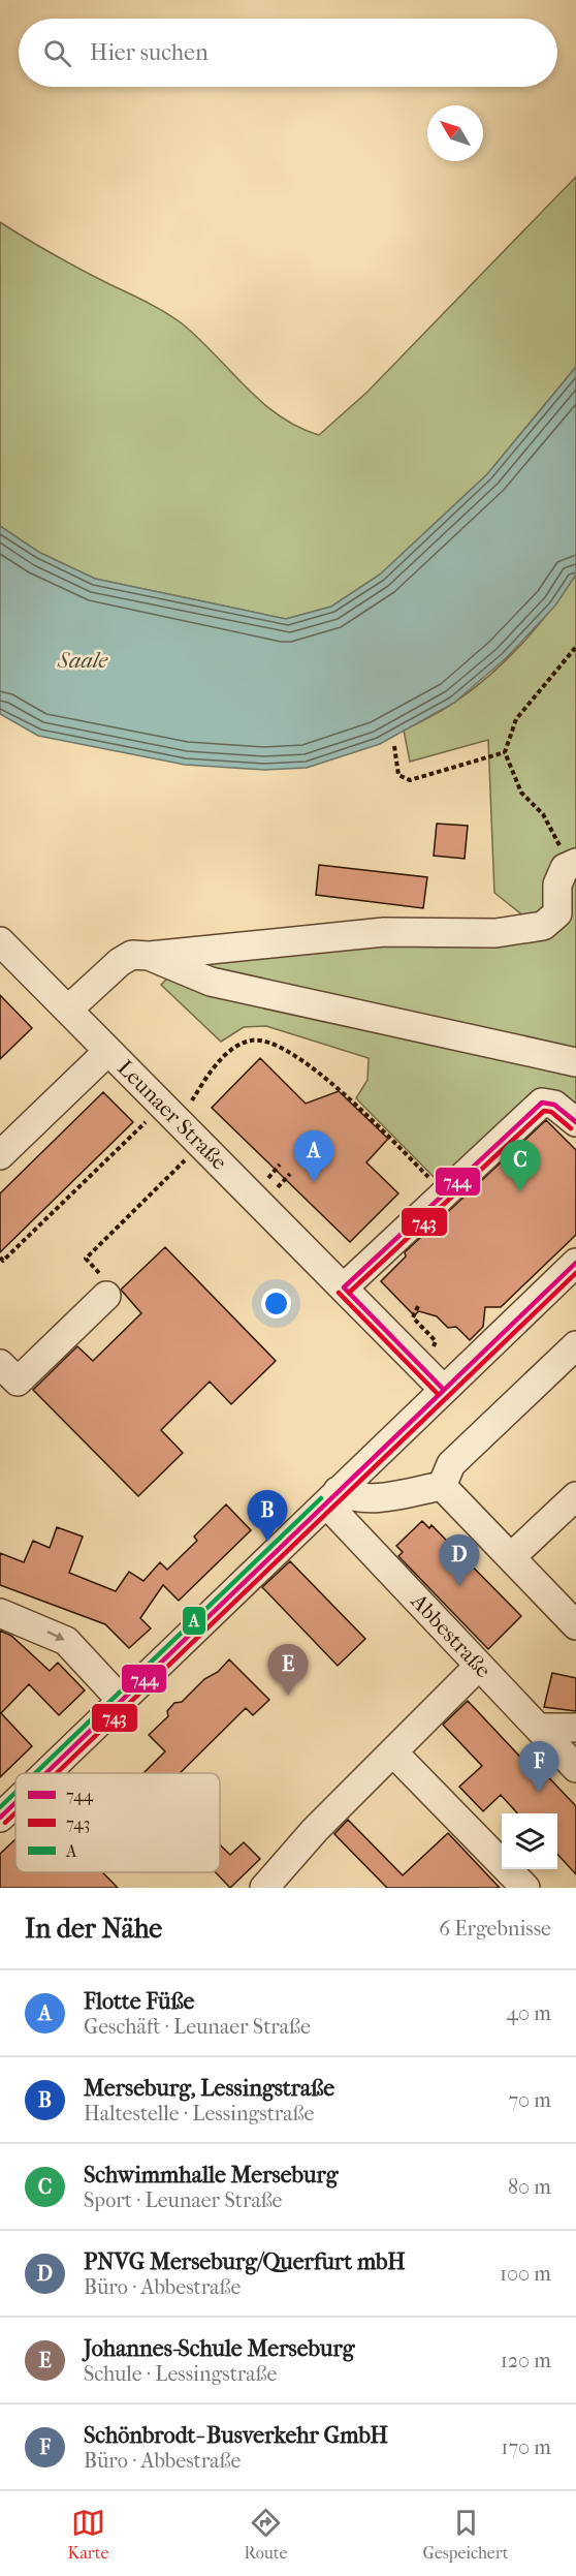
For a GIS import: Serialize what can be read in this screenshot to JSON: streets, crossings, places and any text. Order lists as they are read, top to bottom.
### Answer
{
  "streets": {
    "street": ["Leunaer Straße", "Abbestraße"]
  },
  "water": ["Saale"],
  "lines": ["transit line 744", "transit line 743", "transit line A"],
  "legend": ["744", "743", "A"],
  "north": "top left",
  "page": {
    "search": "Hier suchen",
    "pins": [
      "A",
      "C",
      "B",
      "D",
      "E",
      "F"
    ],
    "heading": ["In der Nähe", "6 Ergebnisse"],
    "list": [
      {
        "mark": "A",
        "name": "Flotte Füße",
        "note": "Geschäft · Leunaer Straße",
        "value": "40 m"
      },
      {
        "mark": "B",
        "name": "Merseburg, Lessingstraße",
        "note": "Haltestelle · Lessingstraße",
        "value": "70 m"
      },
      {
        "mark": "C",
        "name": "Schwimmhalle Merseburg",
        "note": "Sport · Leunaer Straße",
        "value": "80 m"
      },
      {
        "mark": "D",
        "name": "PNVG Merseburg/Querfurt mbH",
        "note": "Büro · Abbestraße",
        "value": "100 m"
      },
      {
        "mark": "E",
        "name": "Johannes-Schule Merseburg",
        "note": "Schule · Lessingstraße",
        "value": "120 m"
      },
      {
        "mark": "F",
        "name": "Schönbrodt- Busverkehr GmbH",
        "note": "Büro · Abbestraße",
        "value": "170 m"
      }
    ],
    "nav": ["Karte", "Route", "Gespeichert"]
  }
}
